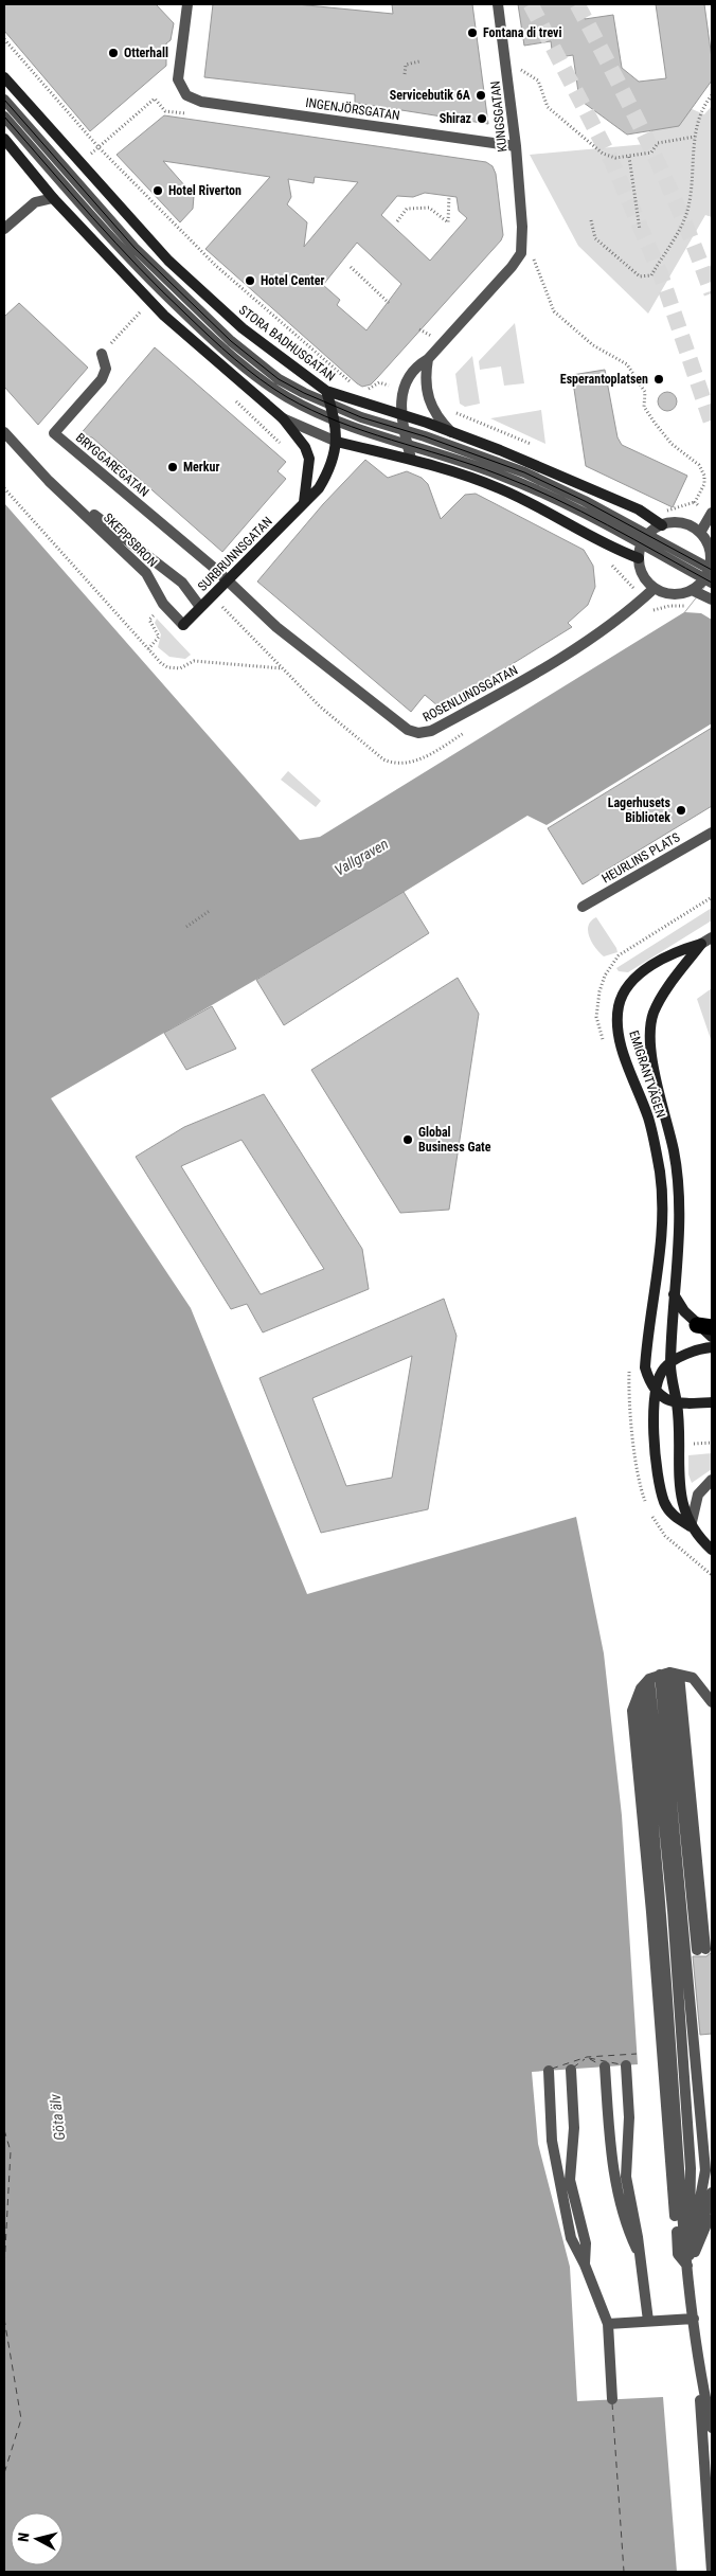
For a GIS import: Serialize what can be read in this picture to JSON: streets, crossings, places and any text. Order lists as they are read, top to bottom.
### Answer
{
  "streets": {
    "street": [
      "INGENJÖRSGATAN",
      "KUNGSGATAN",
      "STORA BADHUSGATAN",
      "BRYGGAREGATAN",
      "SKEPPSBRON",
      "SURBRUNNSGATAN",
      "ROSENLUNDSGATAN",
      "HEURLINS PLATS",
      "EMIGRANTVÄGEN"
    ]
  },
  "crossings": [
    ["INGENJÖRSGATAN", "KUNGSGATAN"],
    ["STORA BADHUSGATAN", "SURBRUNNSGATAN"],
    ["BRYGGAREGATAN", "SURBRUNNSGATAN"],
    ["BRYGGAREGATAN", "ROSENLUNDSGATAN"],
    ["SKEPPSBRON", "SURBRUNNSGATAN"],
    ["SURBRUNNSGATAN", "ROSENLUNDSGATAN"]
  ],
  "water": ["Vallgraven", "Göta älv"],
  "places": [
    "Fontana di trevi",
    "Otterhall",
    "Servicebutik 6A",
    "Shiraz",
    "Hotel Riverton",
    "Hotel Center",
    "Esperantoplatsen",
    "Merkur",
    "Lagerhusets Bibliotek",
    "Global Business Gate"
  ],
  "north": "left"
}
